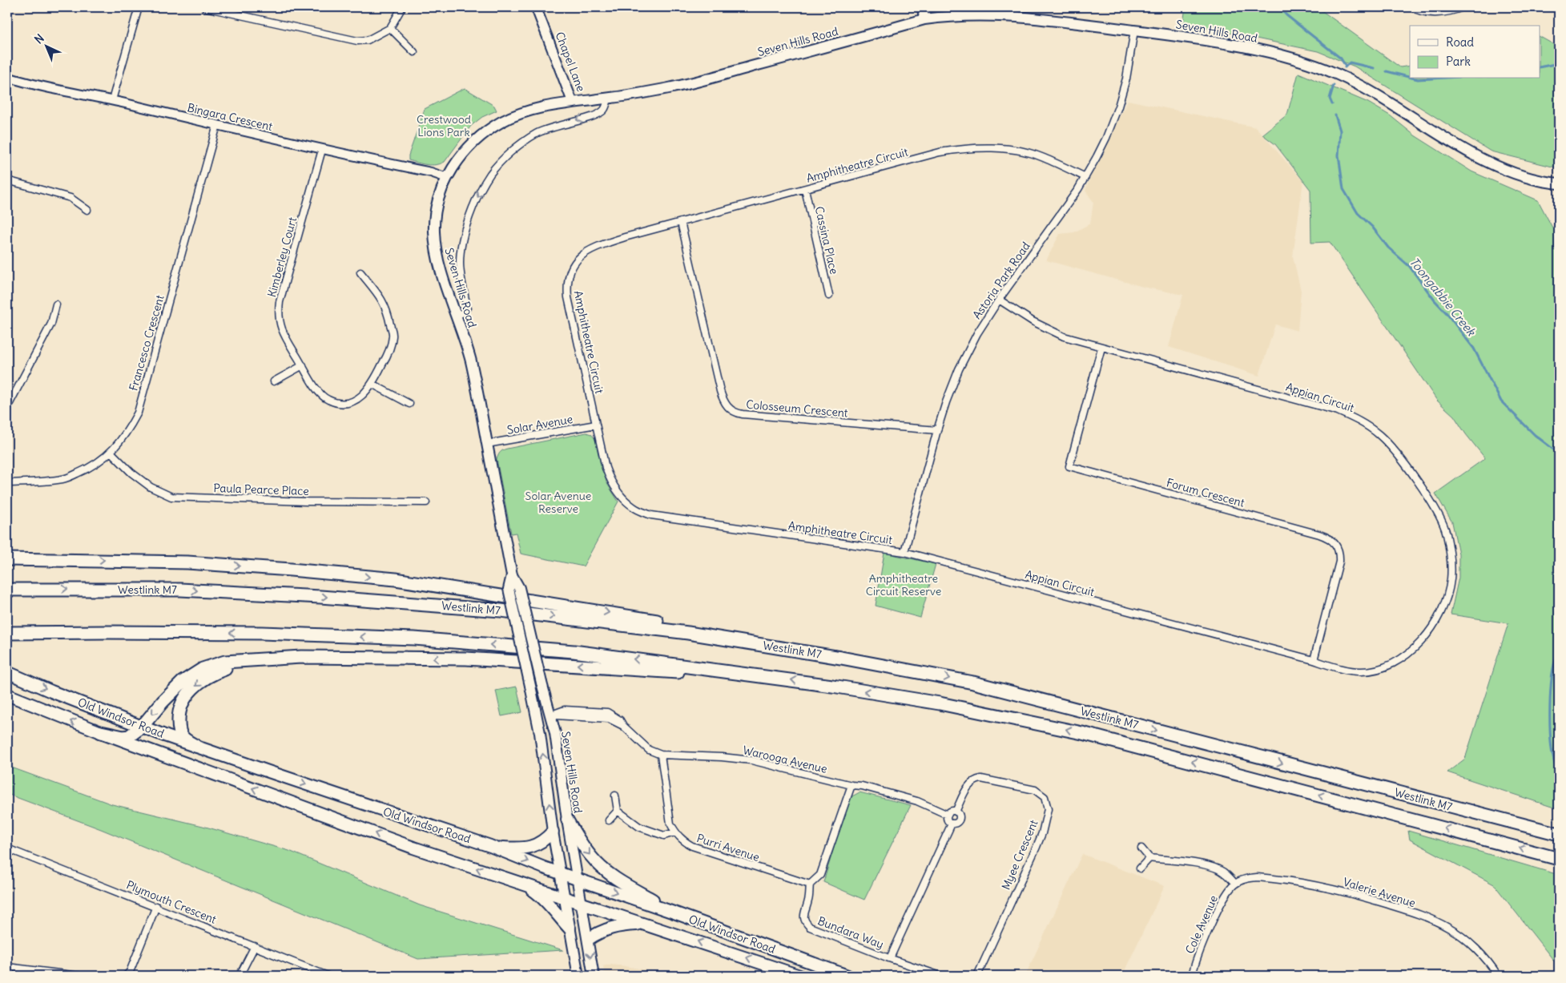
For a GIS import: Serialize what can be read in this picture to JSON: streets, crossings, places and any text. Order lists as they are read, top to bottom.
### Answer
{
  "streets": {
    "highway": ["Westlink M7", "Old Windsor Road"],
    "main road": ["Seven Hills Road", "Chapel Lane"],
    "street": [
      "Bingara Crescent",
      "Amphitheatre Circuit",
      "Cassina Place",
      "Kimberley Court",
      "Astoria Park Road",
      "Francesco Crescent",
      "Appian Circuit",
      "Colosseum Crescent",
      "Solar Avenue",
      "Paula Pearce Place",
      "Forum Crescent",
      "Warooga Avenue",
      "Purri Avenue",
      "Myee Crescent",
      "Valerie Avenue",
      "Plymouth Crescent",
      "Cole Avenue",
      "Bundara Way"
    ]
  },
  "crossings": [
    ["Seven Hills Road", "Chapel Lane"],
    ["Seven Hills Road", "Bingara Crescent"],
    ["Seven Hills Road", "Astoria Park Road"],
    ["Seven Hills Road", "Solar Avenue"],
    ["Seven Hills Road", "Old Windsor Road"],
    ["Seven Hills Road", "Warooga Avenue"],
    ["Bingara Crescent", "Kimberley Court"],
    ["Bingara Crescent", "Francesco Crescent"],
    ["Amphitheatre Circuit", "Cassina Place"],
    ["Amphitheatre Circuit", "Astoria Park Road"],
    ["Amphitheatre Circuit", "Appian Circuit"],
    ["Amphitheatre Circuit", "Colosseum Crescent"],
    ["Amphitheatre Circuit", "Solar Avenue"],
    ["Astoria Park Road", "Appian Circuit"],
    ["Astoria Park Road", "Colosseum Crescent"],
    ["Francesco Crescent", "Paula Pearce Place"],
    ["Appian Circuit", "Forum Crescent"],
    ["Warooga Avenue", "Myee Crescent"],
    ["Purri Avenue", "Bundara Way"],
    ["Valerie Avenue", "Cole Avenue"]
  ],
  "water": ["Toongabbie Creek"],
  "parks": ["Crestwood Lions Park", "Solar Avenue Reserve", "Amphitheatre Circuit Reserve"],
  "legend": ["Road", "Park"],
  "north": "top left"
}
